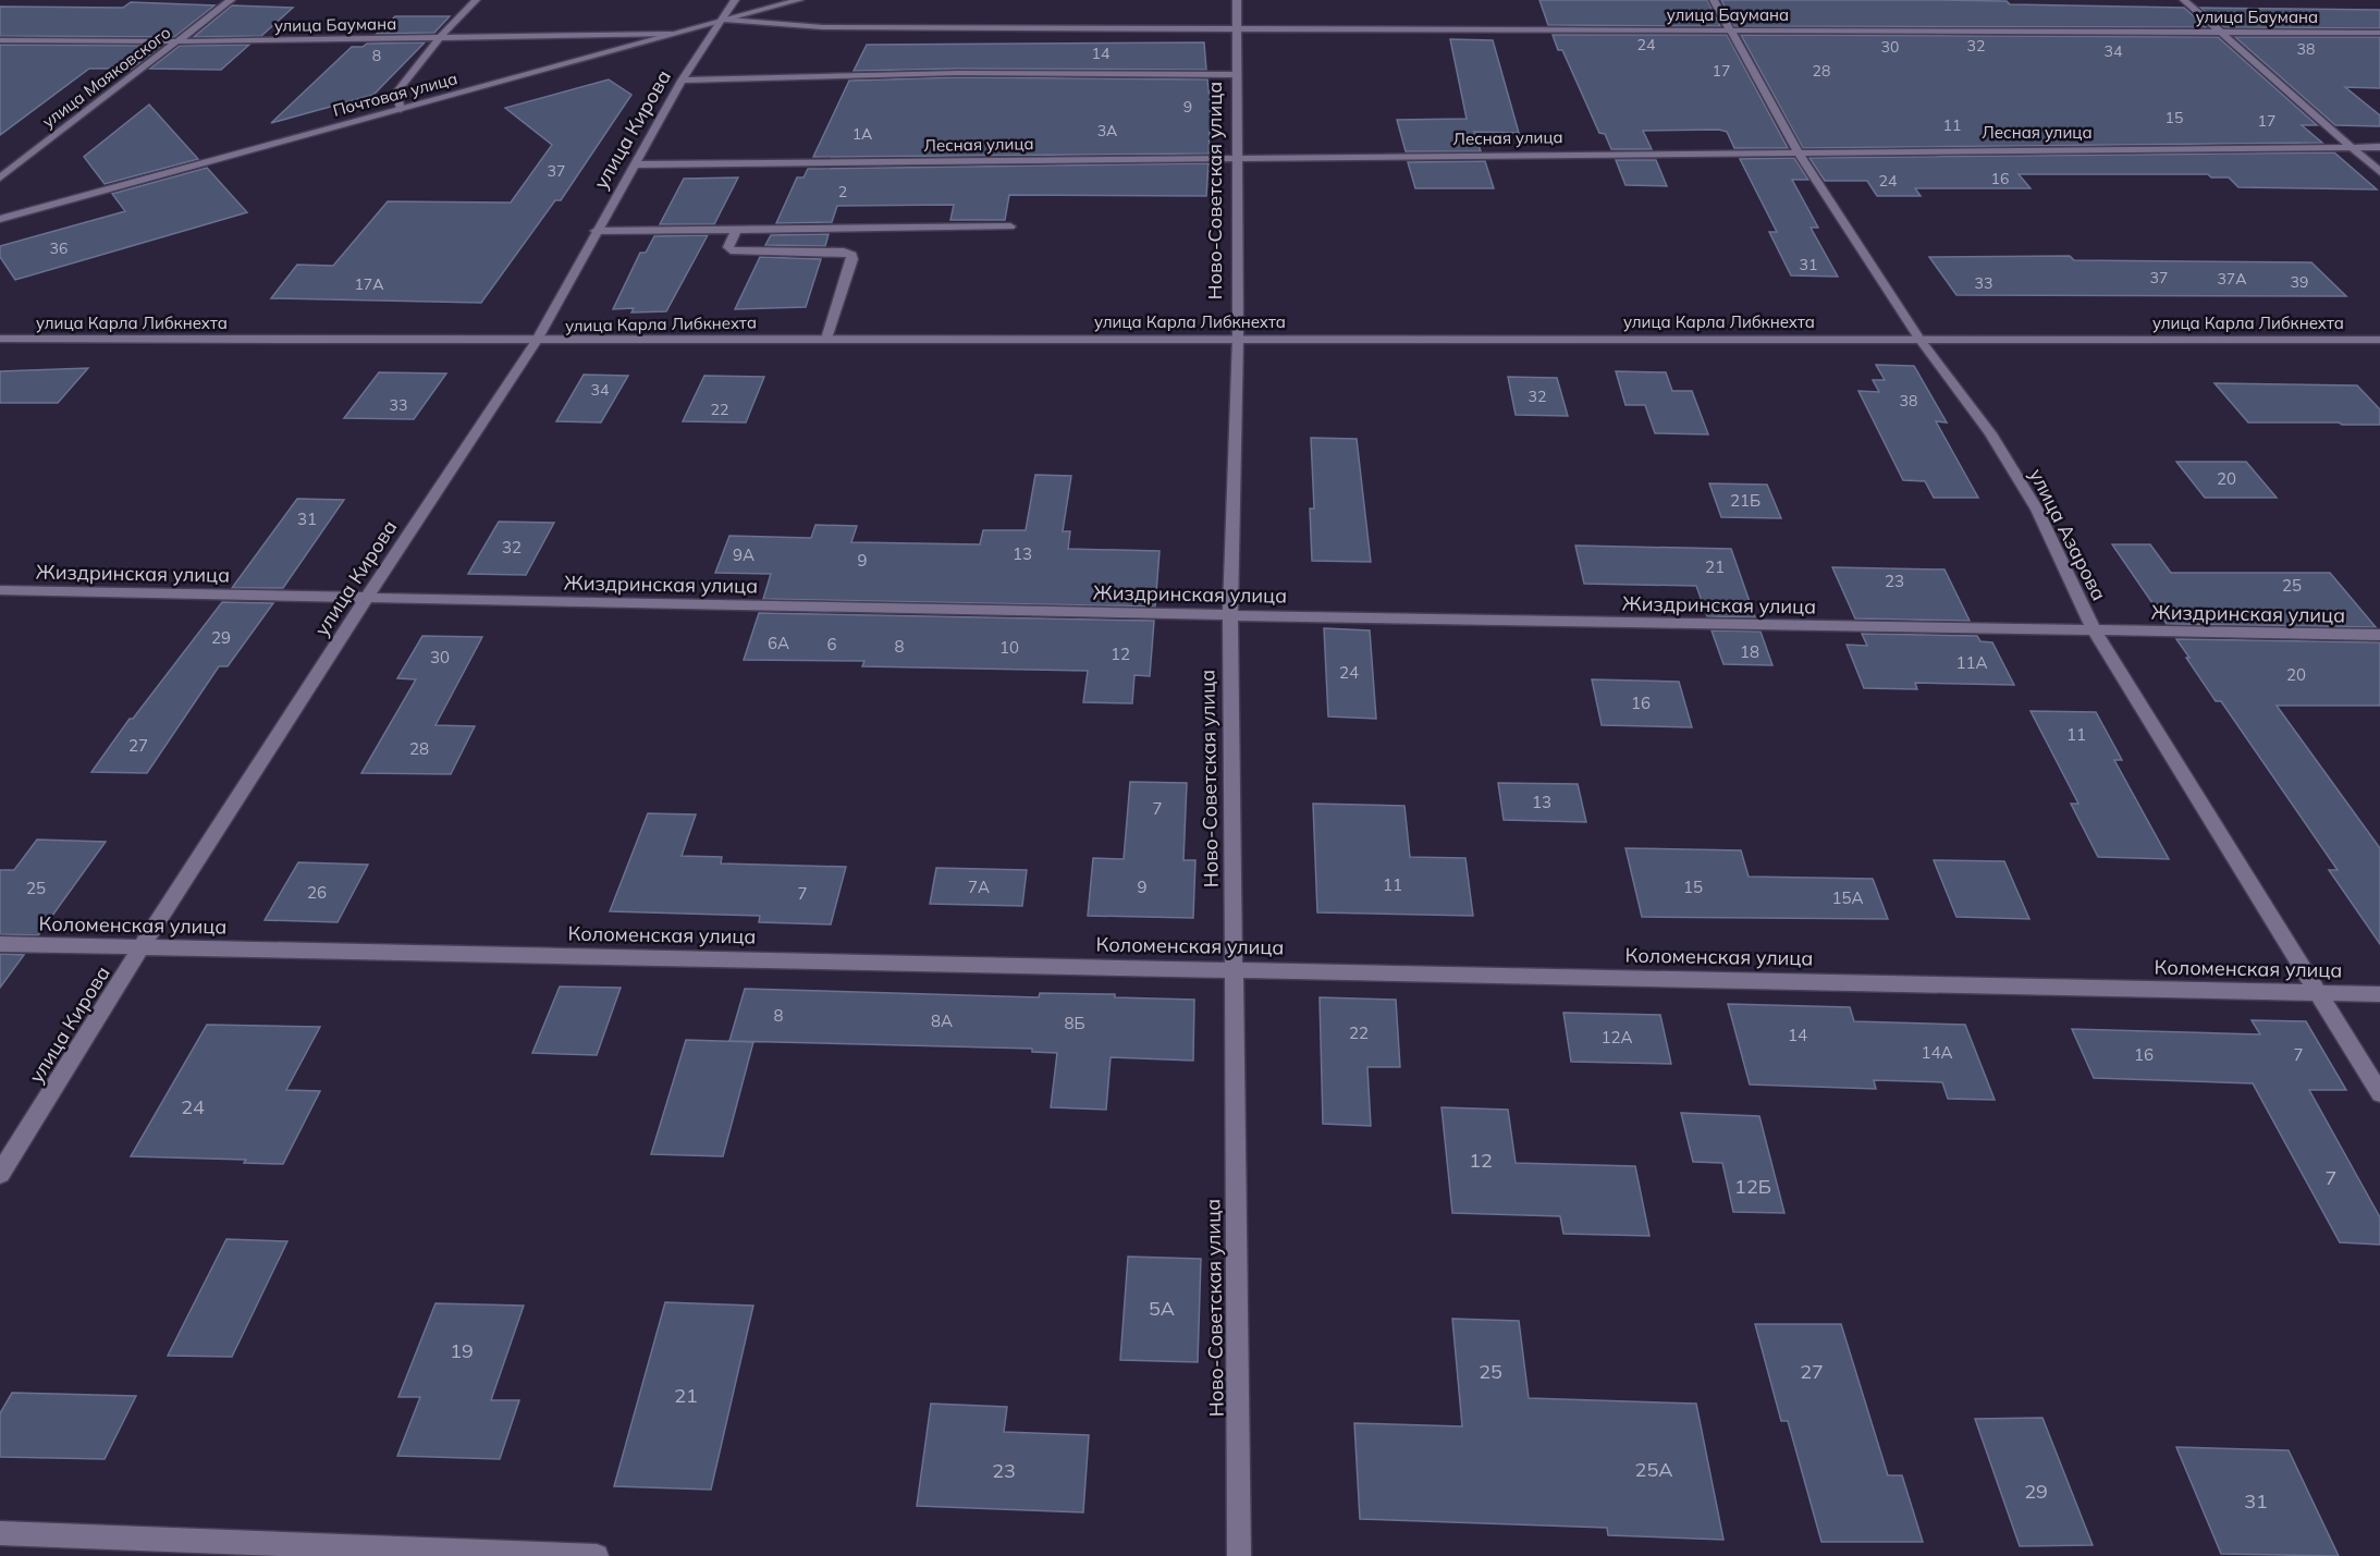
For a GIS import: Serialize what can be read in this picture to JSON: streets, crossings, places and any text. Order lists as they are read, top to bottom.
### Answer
{
  "streets": {
    "street": [
      "улица Баумана",
      "улица Маяковского",
      "Почтовая улица",
      "улица Кирова",
      "Лесная улица",
      "Ново-Советская улица",
      "улица Карла Либкнехта",
      "улица Азарова",
      "Жиздринская улица",
      "Коломенская улица"
    ]
  },
  "crossings": [
    ["улица Баумана", "улица Маяковского"],
    ["улица Баумана", "Почтовая улица"],
    ["улица Баумана", "улица Кирова"],
    ["улица Баумана", "Ново-Советская улица"],
    ["улица Баумана", "улица Азарова"],
    ["Почтовая улица", "улица Кирова"],
    ["улица Кирова", "Лесная улица"],
    ["улица Кирова", "улица Карла Либкнехта"],
    ["улица Кирова", "Жиздринская улица"],
    ["улица Кирова", "Коломенская улица"],
    ["Лесная улица", "Ново-Советская улица"],
    ["Лесная улица", "улица Азарова"],
    ["Ново-Советская улица", "улица Карла Либкнехта"],
    ["Ново-Советская улица", "Жиздринская улица"],
    ["Ново-Советская улица", "Коломенская улица"],
    ["улица Карла Либкнехта", "улица Азарова"],
    ["улица Азарова", "Жиздринская улица"],
    ["улица Азарова", "Коломенская улица"]
  ],
  "house_numbers": [
    "24",
    "32",
    "30",
    "38",
    "34",
    "14",
    "8",
    "17",
    "28",
    "9",
    "15",
    "17",
    "11",
    "3А",
    "1А",
    "37",
    "16",
    "24",
    "2",
    "36",
    "31",
    "37",
    "37А",
    "39",
    "33",
    "17А",
    "34",
    "32",
    "38",
    "33",
    "22",
    "20",
    "21Б",
    "31",
    "32",
    "13",
    "9А",
    "9",
    "21",
    "23",
    "25",
    "29",
    "6А",
    "6",
    "8",
    "10",
    "18",
    "12",
    "30",
    "11А",
    "24",
    "20",
    "16",
    "11",
    "27",
    "28",
    "13",
    "7",
    "11",
    "7А",
    "9",
    "15",
    "25",
    "26",
    "7",
    "15А",
    "8",
    "8А",
    "8Б",
    "22",
    "14",
    "12А",
    "14А",
    "16",
    "7",
    "24",
    "12",
    "7",
    "12Б",
    "5А",
    "19",
    "25",
    "27",
    "21",
    "25А",
    "23",
    "29",
    "31"
  ]
}
